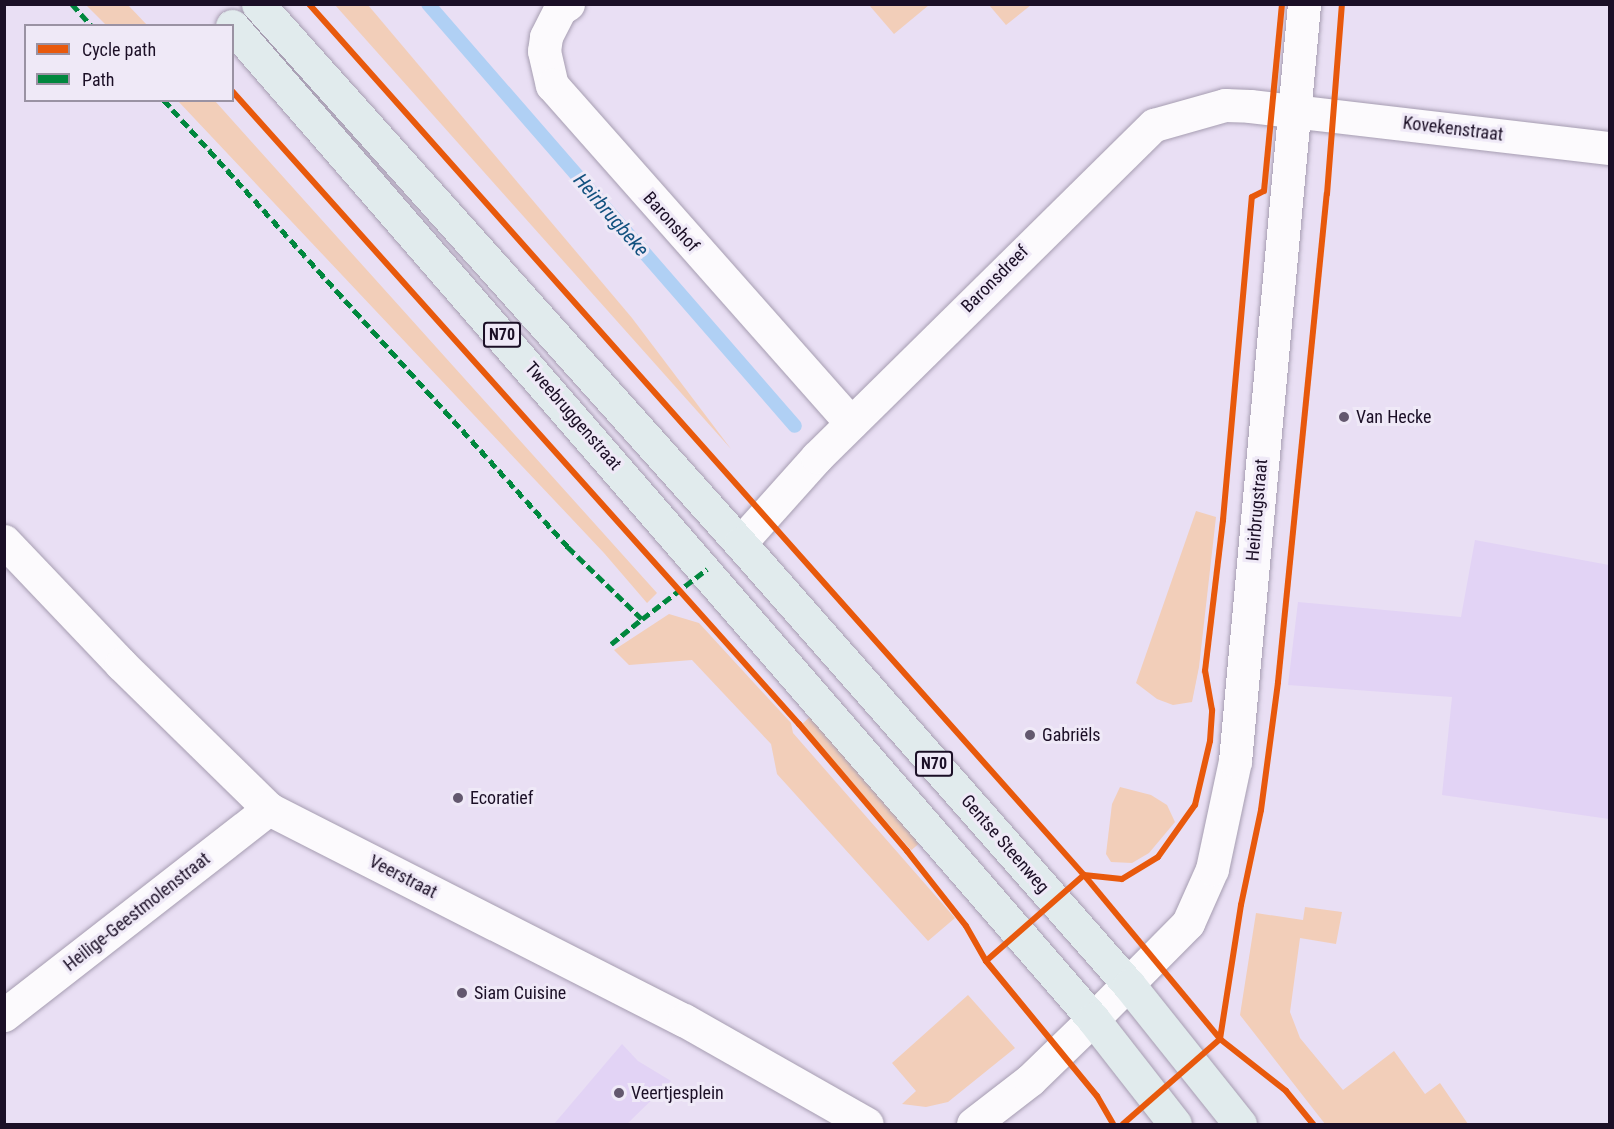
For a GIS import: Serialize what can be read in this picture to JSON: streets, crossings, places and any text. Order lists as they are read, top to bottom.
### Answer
{
  "streets": {
    "main road": ["N70", "Tweebruggenstraat", "Gentse Steenweg"],
    "street": [
      "Kovekenstraat",
      "Baronshof",
      "Baronsdreef",
      "Heirbrugstraat",
      "Veerstraat",
      "Heilige-Geestmolenstraat"
    ]
  },
  "crossings": [
    ["Kovekenstraat", "Baronsdreef"],
    ["Kovekenstraat", "Heirbrugstraat"],
    ["Baronshof", "Baronsdreef"],
    ["Baronsdreef", "N70"],
    ["Baronsdreef", "Heirbrugstraat"],
    ["Baronsdreef", "Gentse Steenweg"],
    ["N70", "Tweebruggenstraat"],
    ["N70", "Gentse Steenweg"],
    ["Heirbrugstraat", "Gentse Steenweg"],
    ["Veerstraat", "Heilige-Geestmolenstraat"]
  ],
  "water": ["Heirbrugbeke"],
  "places": [
    "Van Hecke",
    "Gabriëls",
    "Ecoratief",
    "Siam Cuisine",
    "Veertjesplein"
  ],
  "legend": ["Cycle path", "Path"]
}
